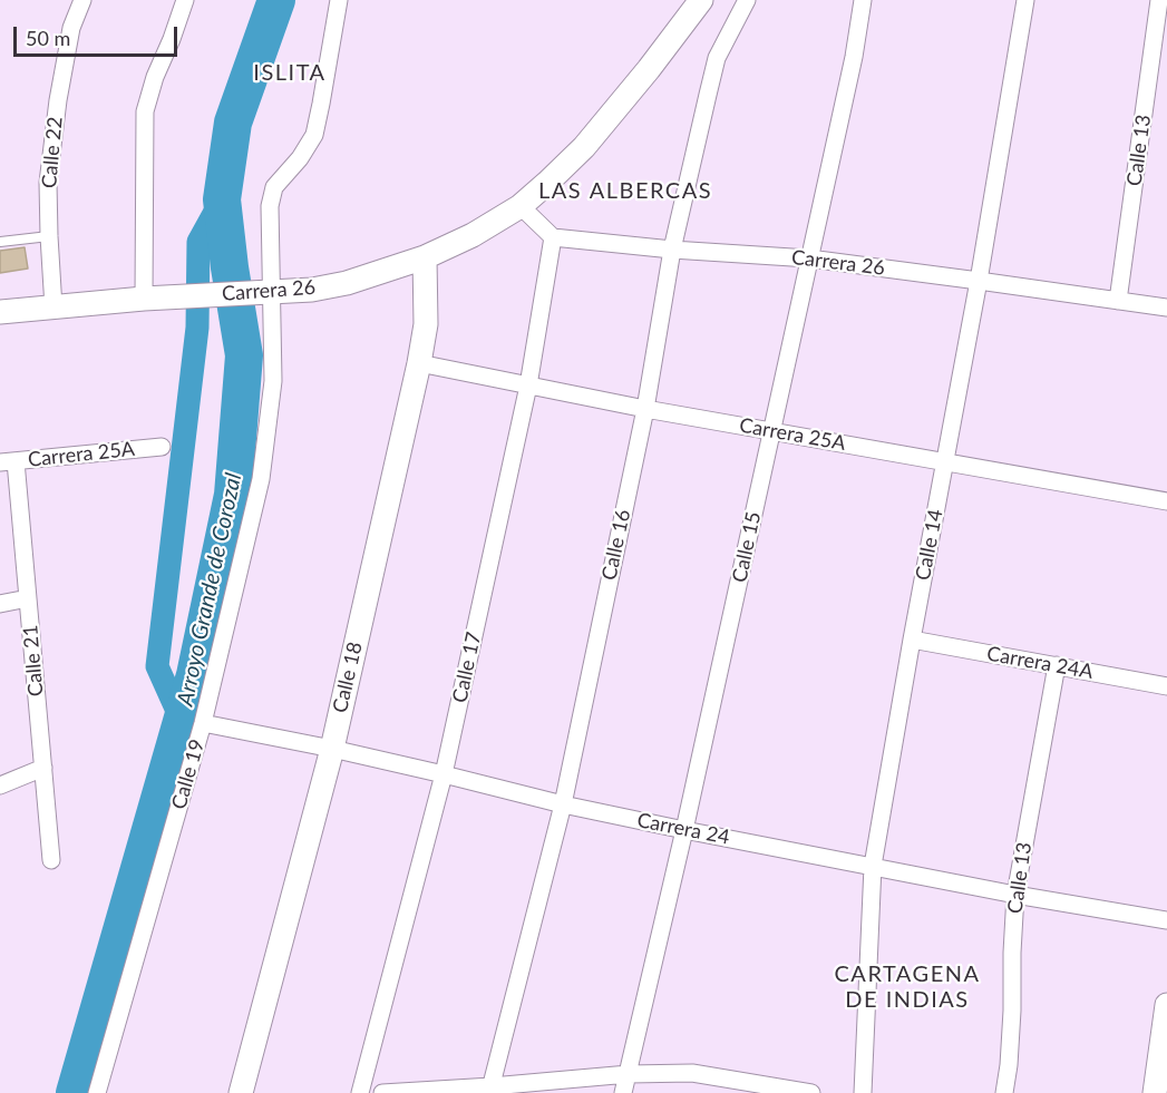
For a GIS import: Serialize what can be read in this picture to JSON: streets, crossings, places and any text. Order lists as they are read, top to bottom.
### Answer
{
  "streets": {
    "street": [
      "Calle 13",
      "Calle 22",
      "Carrera 26",
      "Carrera 25A",
      "Calle 16",
      "Calle 14",
      "Calle 15",
      "Calle 21",
      "Carrera 24A",
      "Calle 17",
      "Calle 18",
      "Calle 19",
      "Carrera 24"
    ]
  },
  "crossings": [
    ["Calle 13", "Carrera 26"],
    ["Calle 13", "Carrera 24A"],
    ["Calle 13", "Carrera 24"],
    ["Calle 22", "Carrera 26"],
    ["Carrera 26", "Calle 16"],
    ["Carrera 26", "Calle 14"],
    ["Carrera 26", "Calle 15"],
    ["Carrera 26", "Calle 17"],
    ["Carrera 26", "Calle 18"],
    ["Carrera 26", "Calle 19"],
    ["Carrera 25A", "Calle 16"],
    ["Carrera 25A", "Calle 14"],
    ["Carrera 25A", "Calle 15"],
    ["Carrera 25A", "Calle 21"],
    ["Carrera 25A", "Calle 17"],
    ["Carrera 25A", "Calle 18"],
    ["Calle 16", "Carrera 24"],
    ["Calle 14", "Carrera 24A"],
    ["Calle 14", "Carrera 24"],
    ["Calle 15", "Carrera 24"],
    ["Calle 17", "Carrera 24"],
    ["Calle 18", "Carrera 24"],
    ["Calle 19", "Carrera 24"]
  ],
  "districts": ["ISLITA", "LAS ALBERCAS", "CARTAGENA DE INDIAS"],
  "water": ["Arroyo Grande de Corozal"],
  "scale_bar": "50 m"
}
